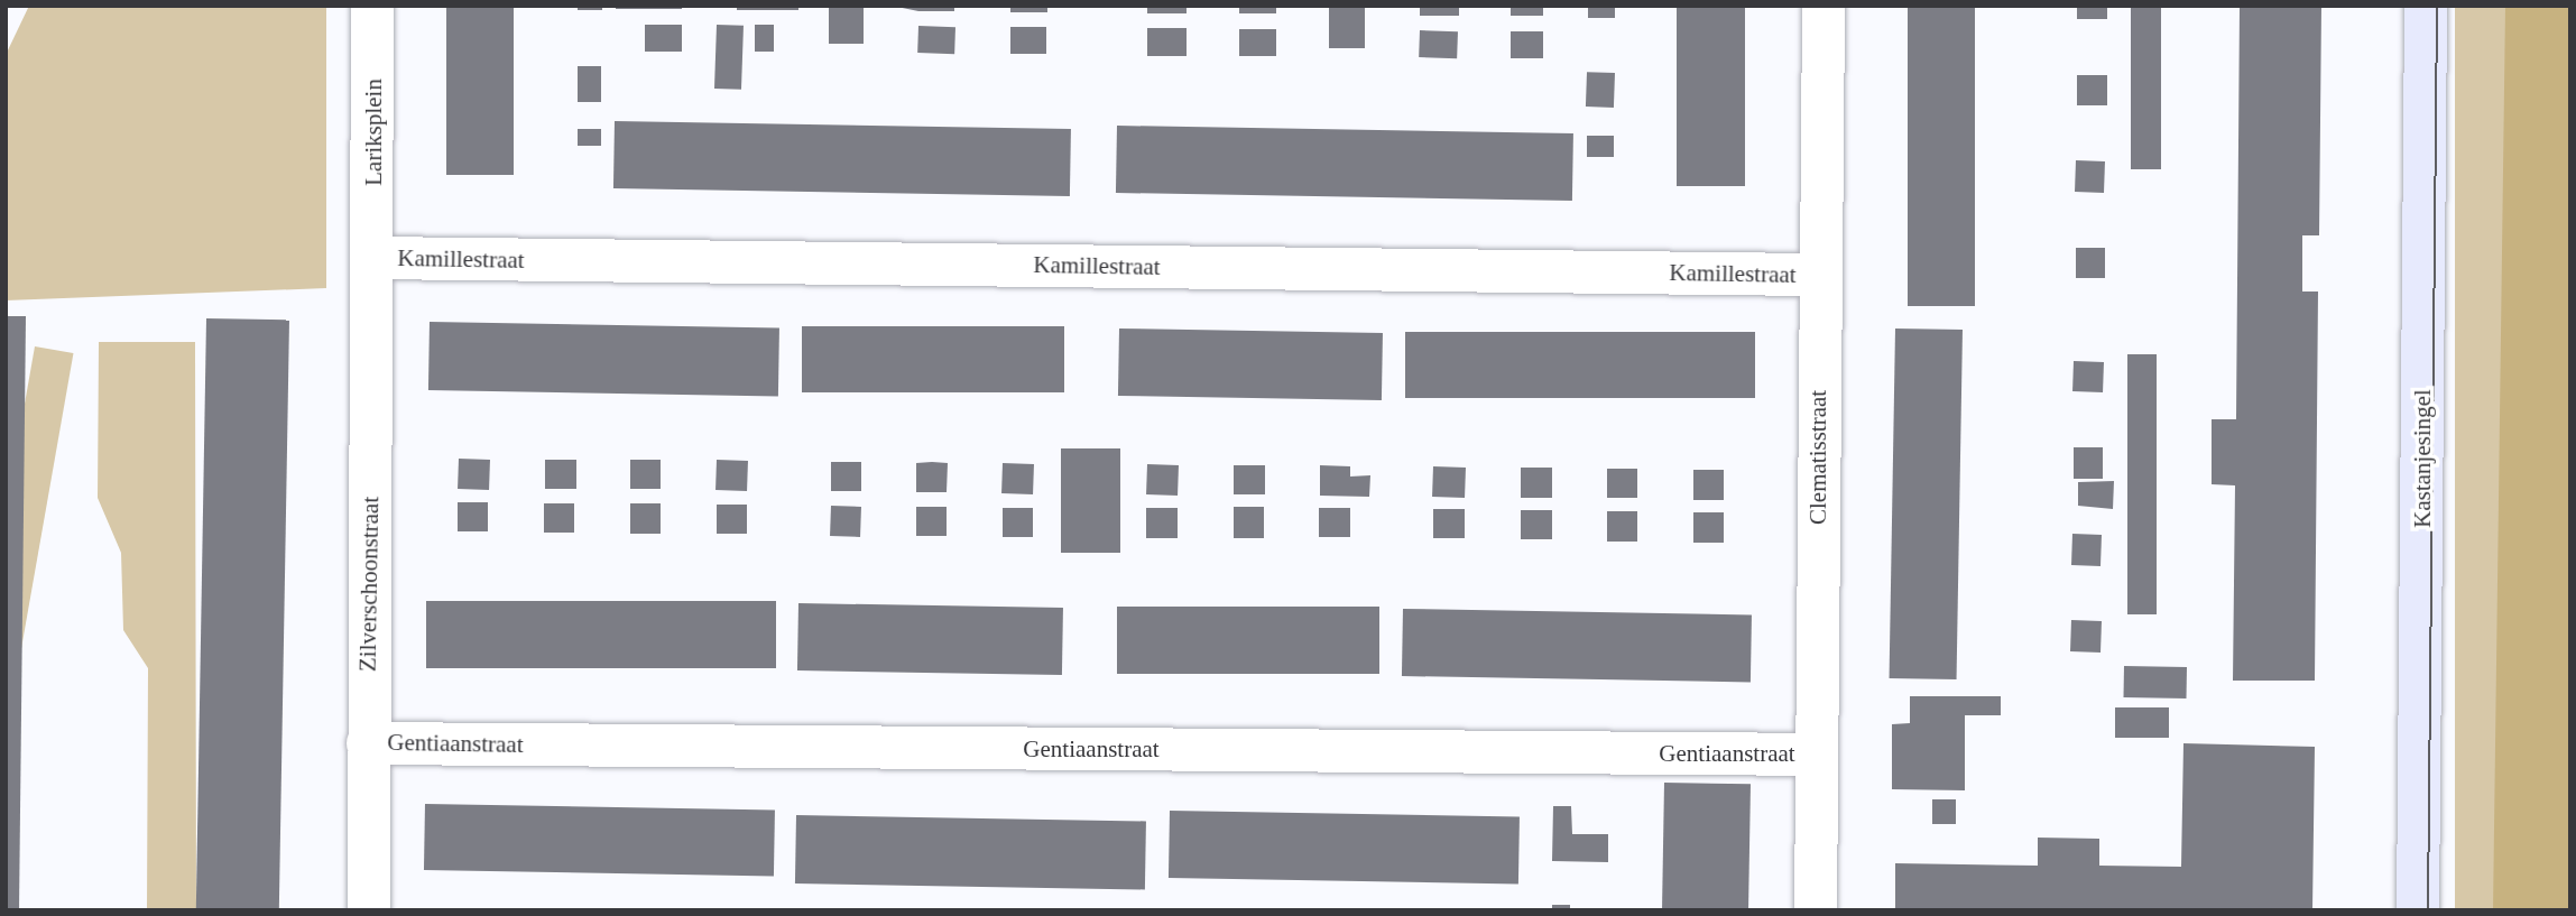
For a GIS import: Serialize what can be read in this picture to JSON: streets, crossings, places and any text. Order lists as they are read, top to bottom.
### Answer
{
  "streets": {
    "street": [
      "Lariksplein",
      "Kamillestraat",
      "Clematisstraat",
      "Kastanjesingel",
      "Zilverschoonstraat",
      "Gentiaanstraat"
    ]
  },
  "crossings": [
    ["Lariksplein", "Kamillestraat"],
    ["Lariksplein", "Zilverschoonstraat"],
    ["Kamillestraat", "Clematisstraat"],
    ["Kamillestraat", "Zilverschoonstraat"],
    ["Clematisstraat", "Gentiaanstraat"],
    ["Zilverschoonstraat", "Gentiaanstraat"]
  ]
}
